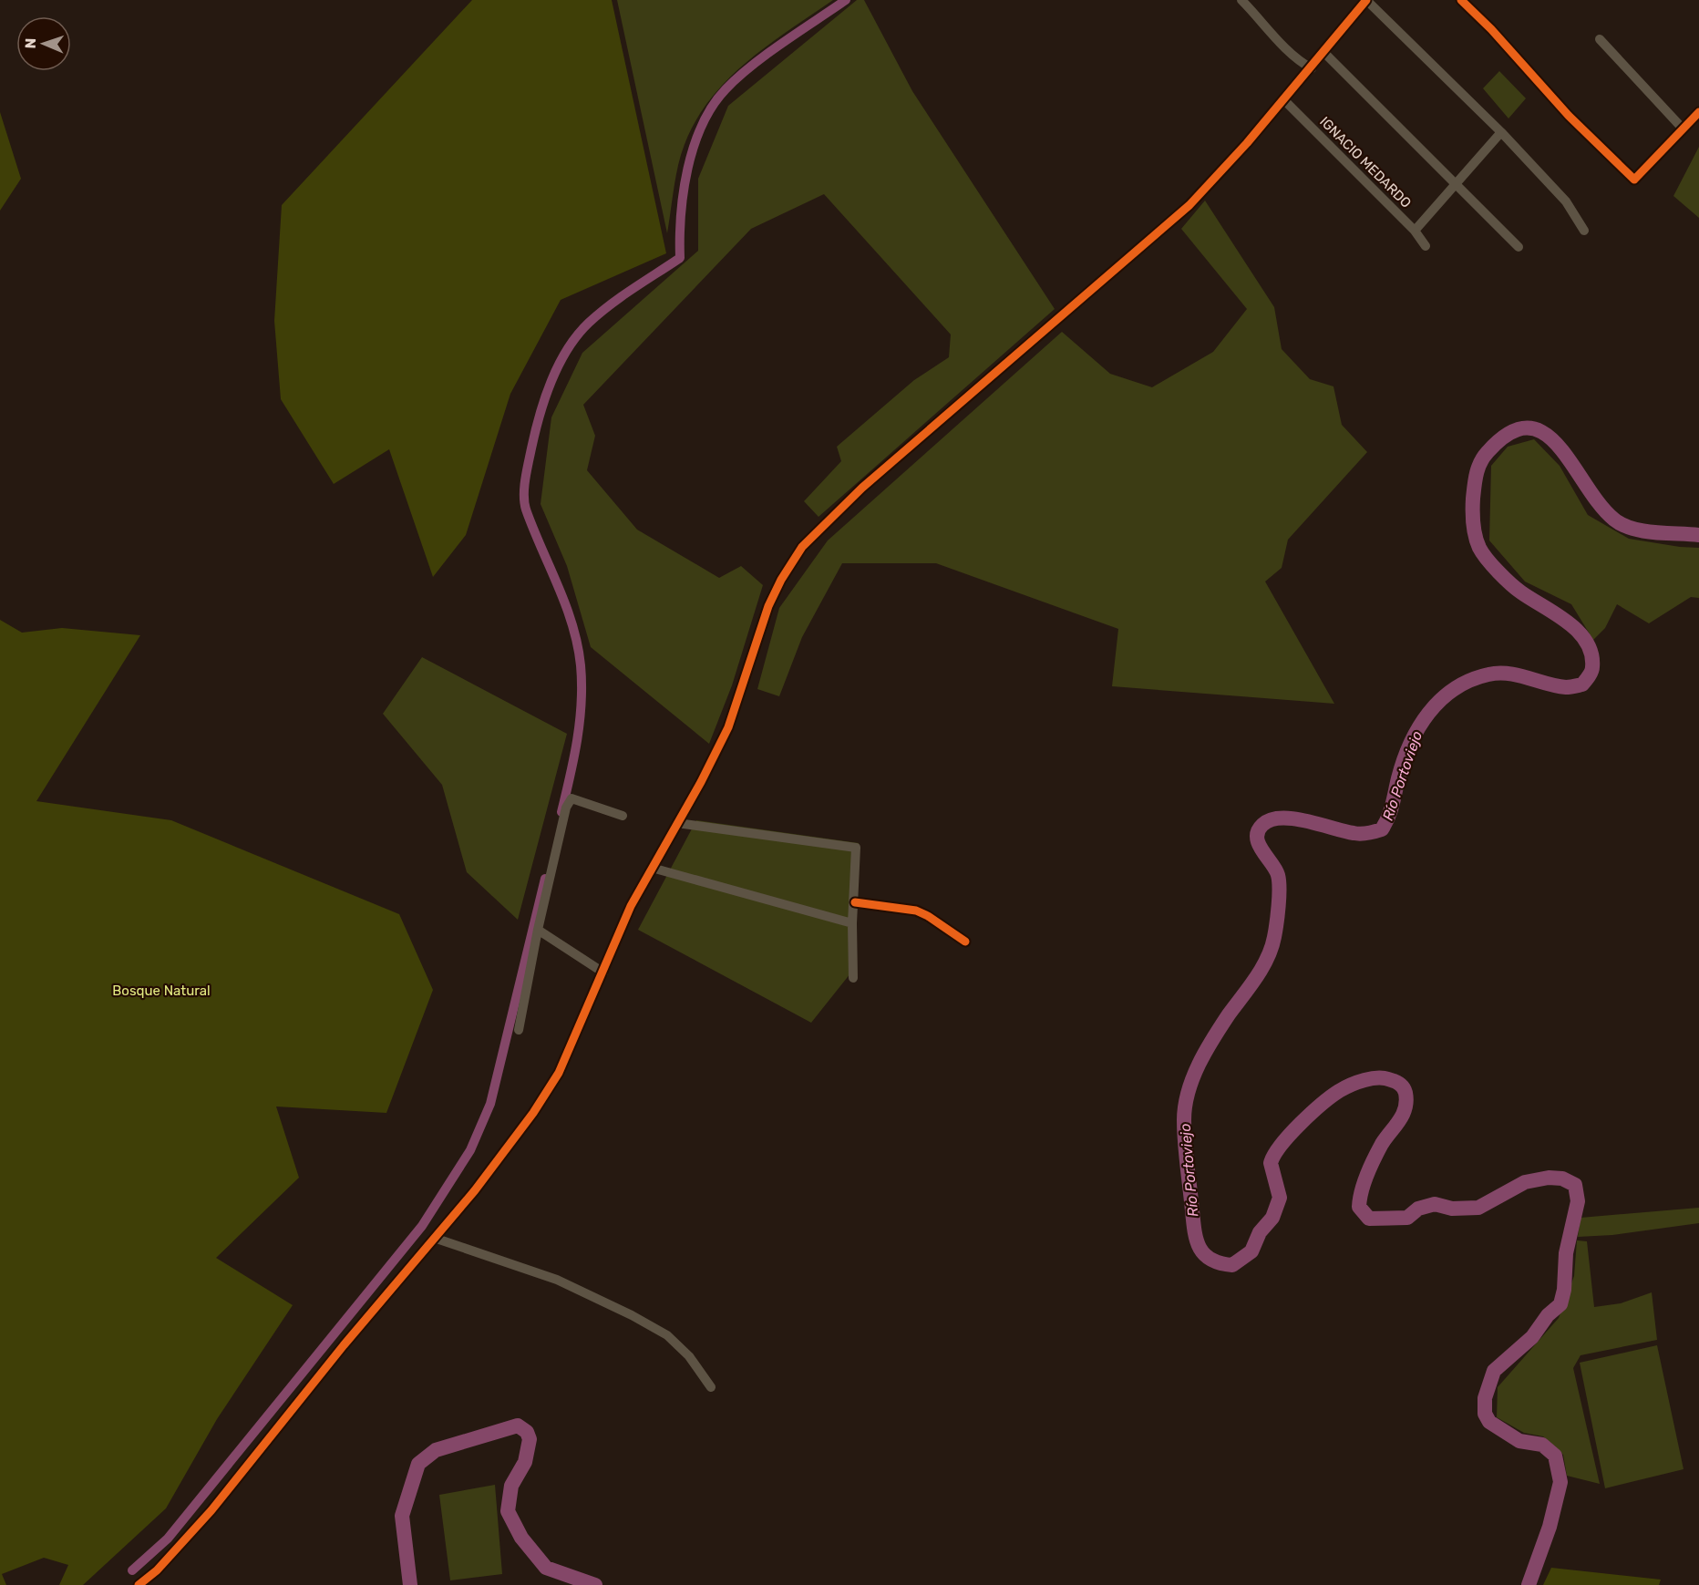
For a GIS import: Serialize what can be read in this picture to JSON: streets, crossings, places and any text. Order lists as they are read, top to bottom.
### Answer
{
  "streets": {
    "street": ["IGNACIO MEDARDO"]
  },
  "water": ["Río Portoviejo"],
  "parks": ["Bosque Natural"],
  "north": "left"
}
